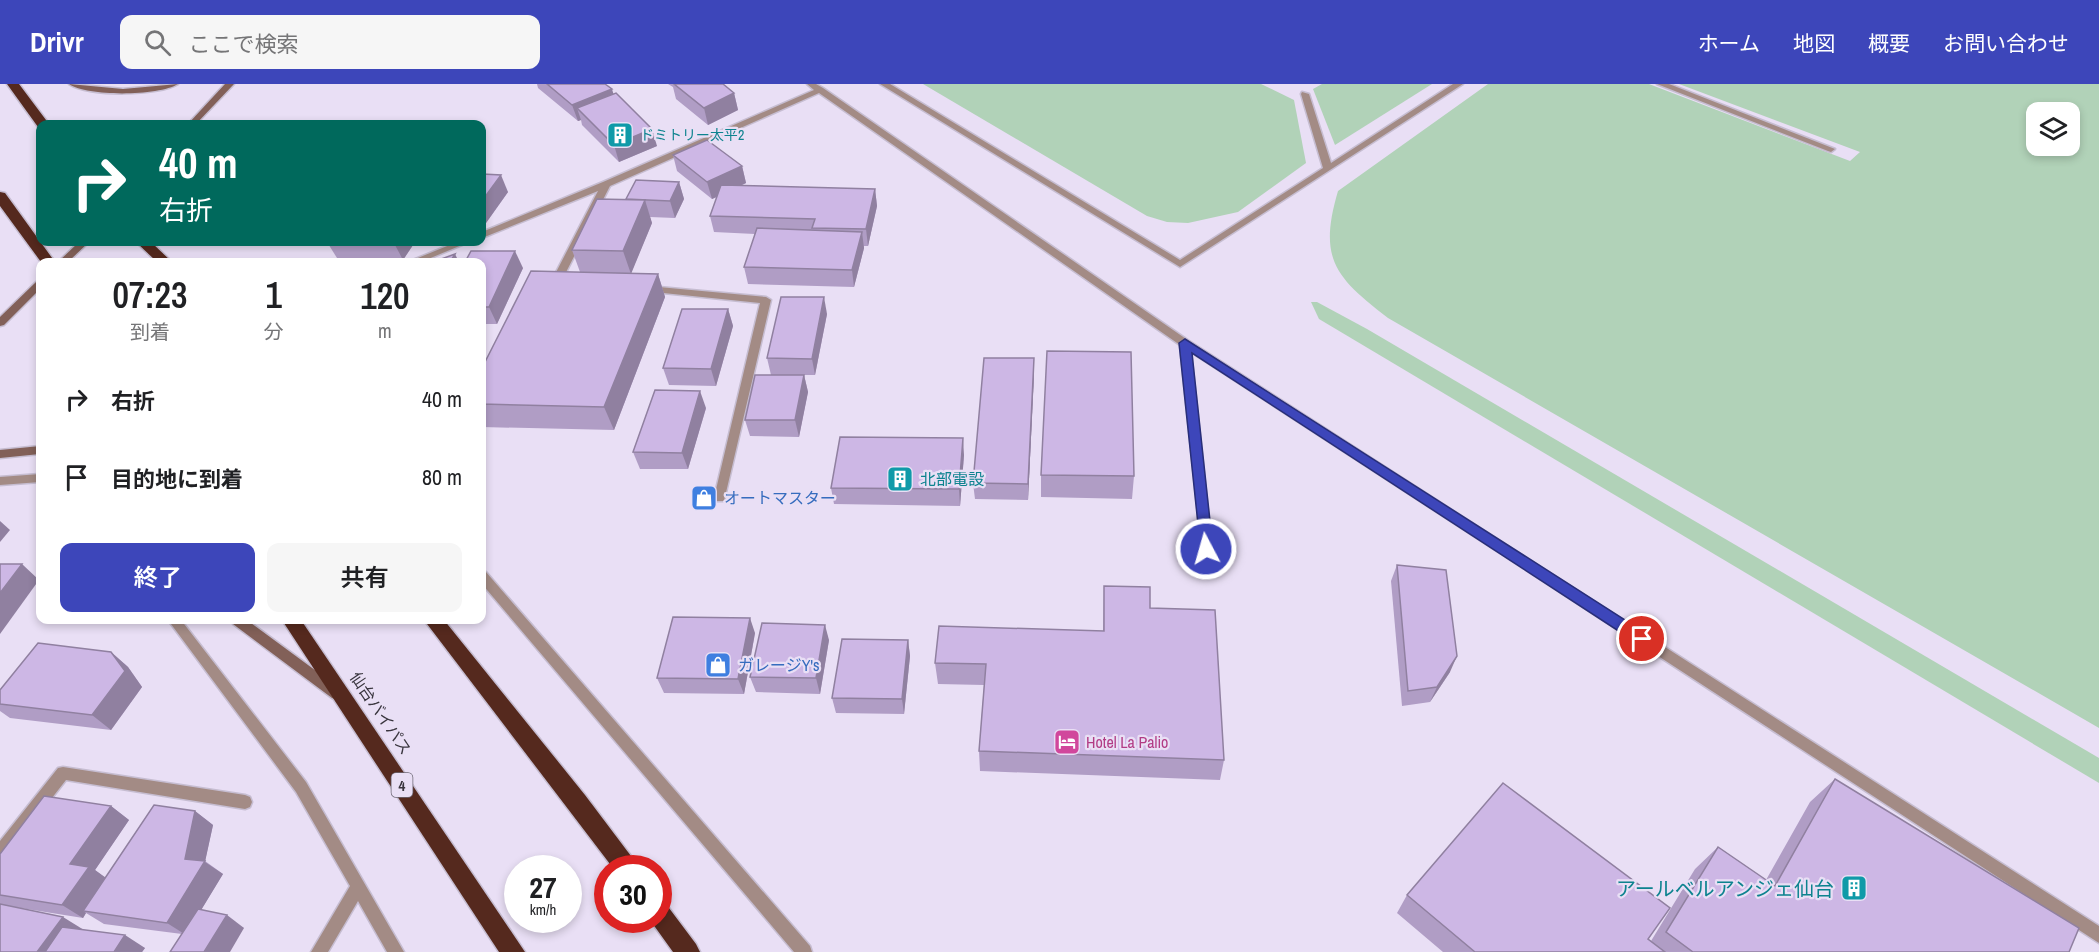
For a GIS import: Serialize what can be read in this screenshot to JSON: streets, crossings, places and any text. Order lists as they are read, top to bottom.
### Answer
{
  "streets": {
    "highway": ["仙台バイパス", "4"]
  },
  "places": {
    "building": ["ドミトリー太平2", "北部電設", "アールベルアンジェ仙台"],
    "shop": ["オートマスター", "ガレージY's"],
    "hotel": ["Hotel La Palio"]
  },
  "page": {
    "header": "Drivr",
    "search": "ここで検索",
    "nav": [
      "ホーム",
      "地図",
      "概要",
      "お問い合わせ"
    ],
    "turn": ["40 m", "右折"],
    "eta": [
      "07:23",
      "到着",
      "1",
      "分",
      "120",
      "m"
    ],
    "list": [
      {
        "name": "右折",
        "value": "40 m"
      },
      {
        "name": "目的地に到着",
        "value": "80 m"
      }
    ],
    "buttons": ["終了", "共有"],
    "speed": "27 km/h",
    "limit": "30"
  }
}
